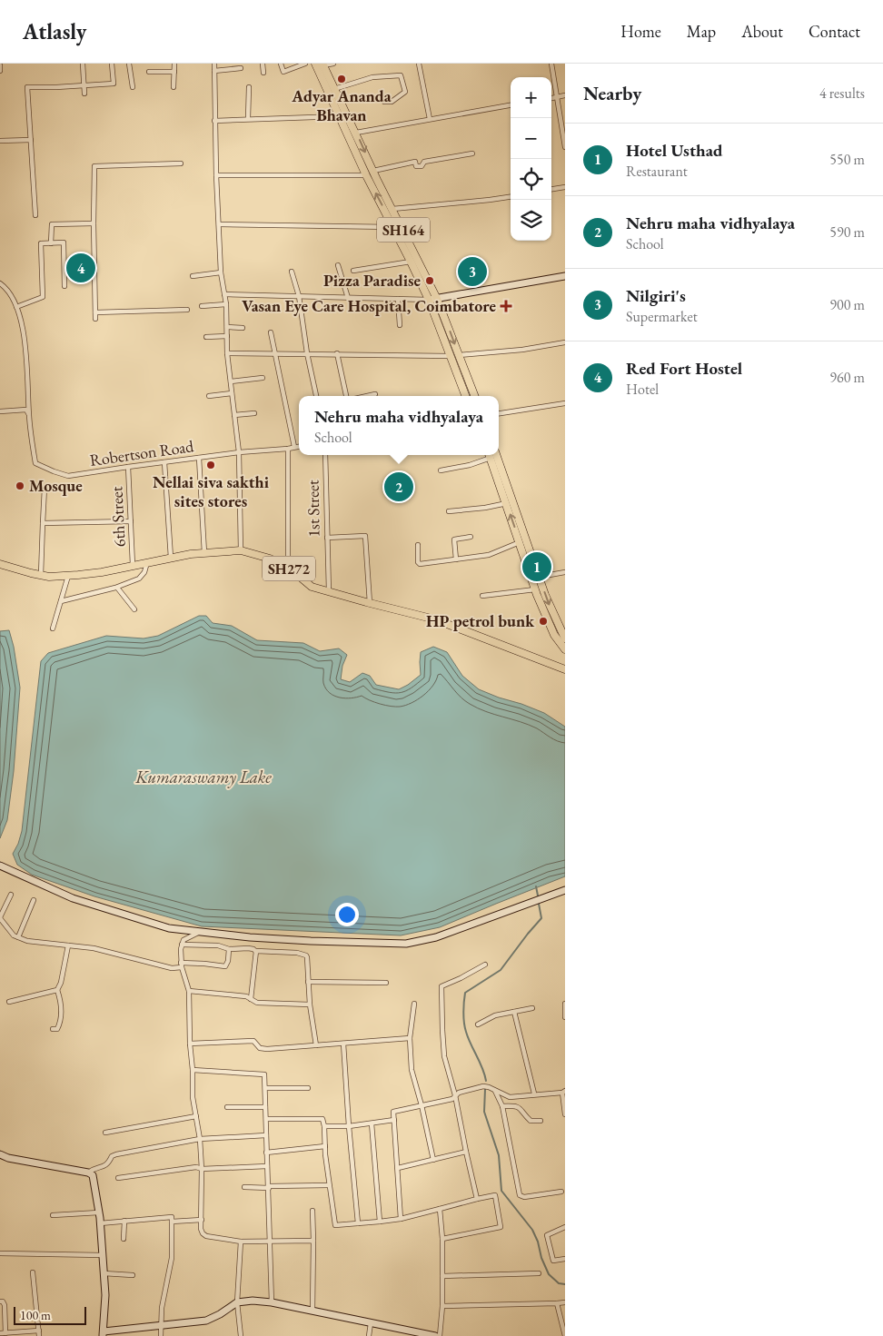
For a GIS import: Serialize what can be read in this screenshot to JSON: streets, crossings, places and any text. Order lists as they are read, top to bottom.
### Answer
{
  "streets": {
    "main road": ["SH164", "SH272"],
    "street": ["Robertson Road", "1st Street", "6th Street"]
  },
  "crossings": [
    ["Robertson Road", "6th Street"],
    ["1st Street", "SH272"],
    ["6th Street", "SH272"]
  ],
  "water": ["Kumaraswamy Lake"],
  "places": {
    "other": [
      "Adyar Ananda Bhavan",
      "Pizza Paradise",
      "Nellai siva sakthi sites stores",
      "Mosque",
      "HP petrol bunk"
    ],
    "health": ["Vasan Eye Care Hospital, Coimbatore"]
  },
  "scale_bar": "100 m",
  "page": {
    "header": "Atlasly",
    "nav": [
      "Home",
      "Map",
      "About",
      "Contact"
    ],
    "heading": ["Nearby", "4 results"],
    "map_buttons": ["+", "−"],
    "list": [
      {
        "mark": "1",
        "name": "Hotel Usthad",
        "note": "Restaurant",
        "value": "550 m"
      },
      {
        "mark": "2",
        "name": "Nehru maha vidhyalaya",
        "note": "School",
        "value": "590 m"
      },
      {
        "mark": "3",
        "name": "Nilgiri's",
        "note": "Supermarket",
        "value": "900 m"
      },
      {
        "mark": "4",
        "name": "Red Fort Hostel",
        "note": "Hotel",
        "value": "960 m"
      }
    ],
    "pins": [
      "4",
      "3",
      "2",
      "1"
    ],
    "popup": ["Nehru maha vidhyalaya", "School"],
    "scale": "100 m"
  }
}
